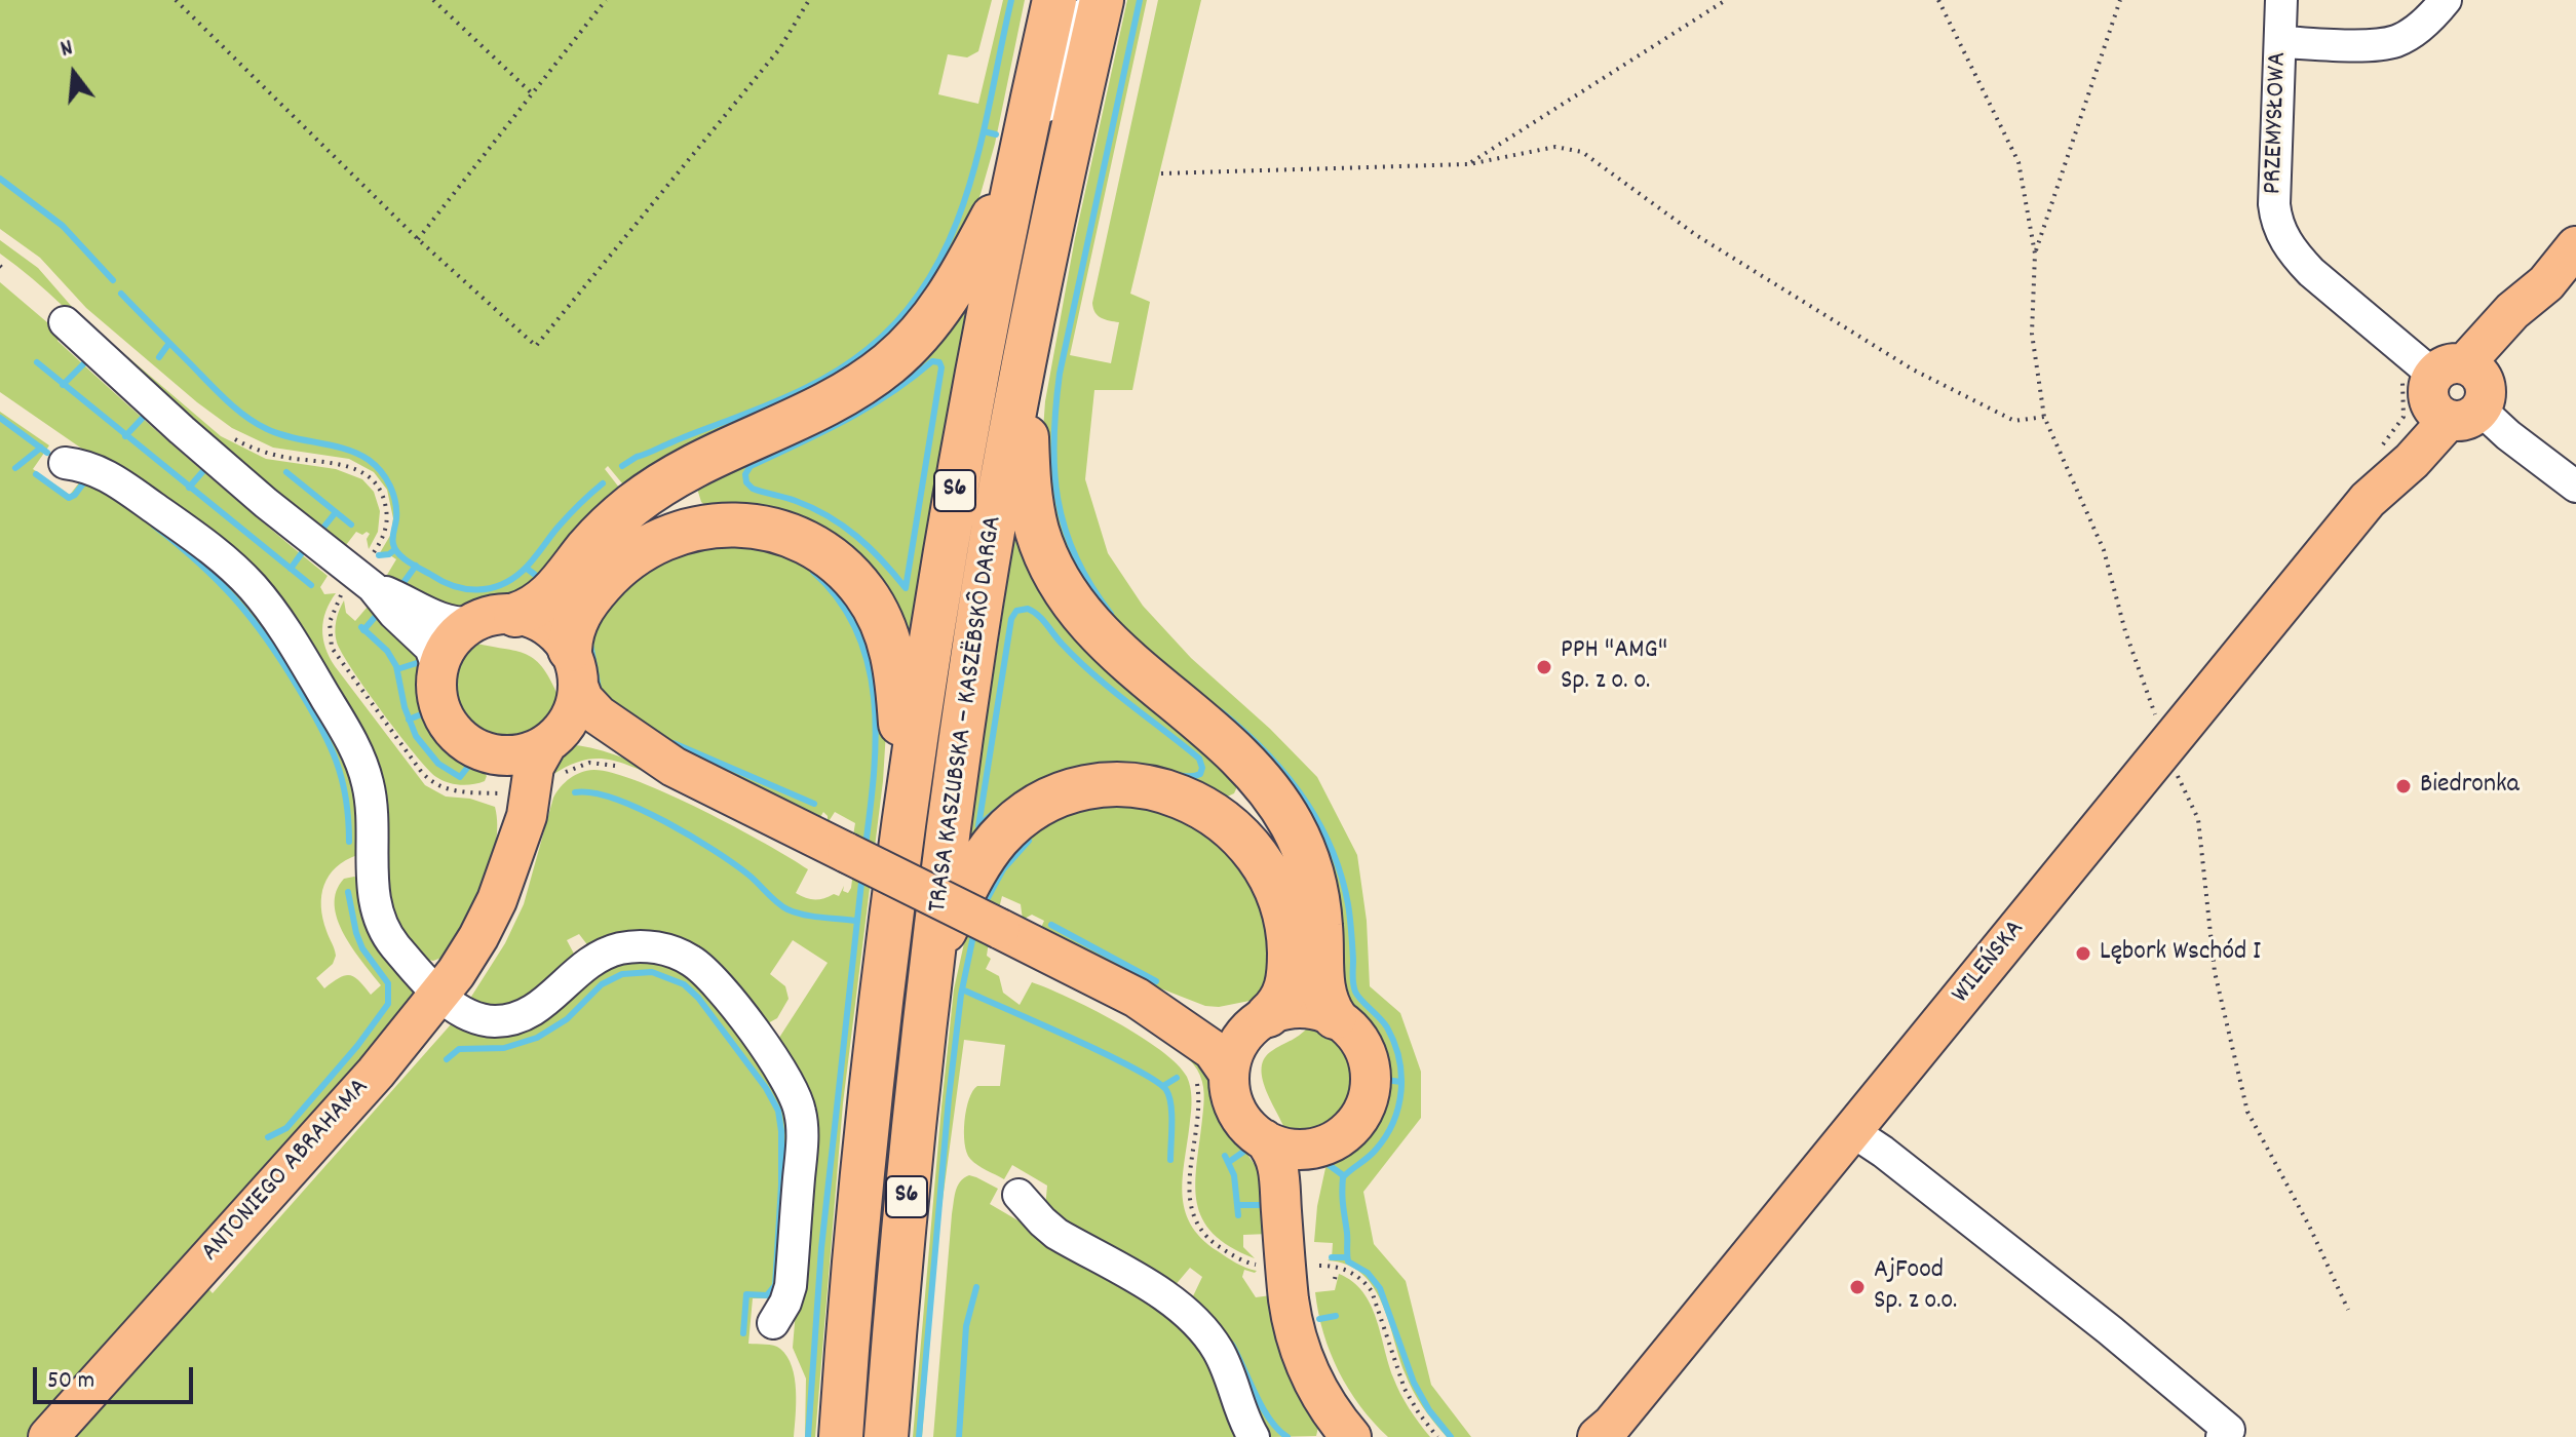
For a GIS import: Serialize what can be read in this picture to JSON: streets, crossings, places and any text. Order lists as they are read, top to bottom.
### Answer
{
  "streets": {
    "highway": ["S6", "TRASA KASZUBSKA – KASZËBSKÔ DARGA"],
    "main road": ["WILEŃSKA", "ANTONIEGO ABRAHAMA"],
    "street": ["PRZEMYSŁOWA"]
  },
  "crossings": [
    ["PRZEMYSŁOWA", "WILEŃSKA"]
  ],
  "places": [
    "PPH \"AMG\" Sp. z o. o.",
    "Biedronka",
    "Lębork Wschód I",
    "AjFood Sp. z o.o."
  ],
  "scale_bar": "50 m",
  "north": "top"
}
